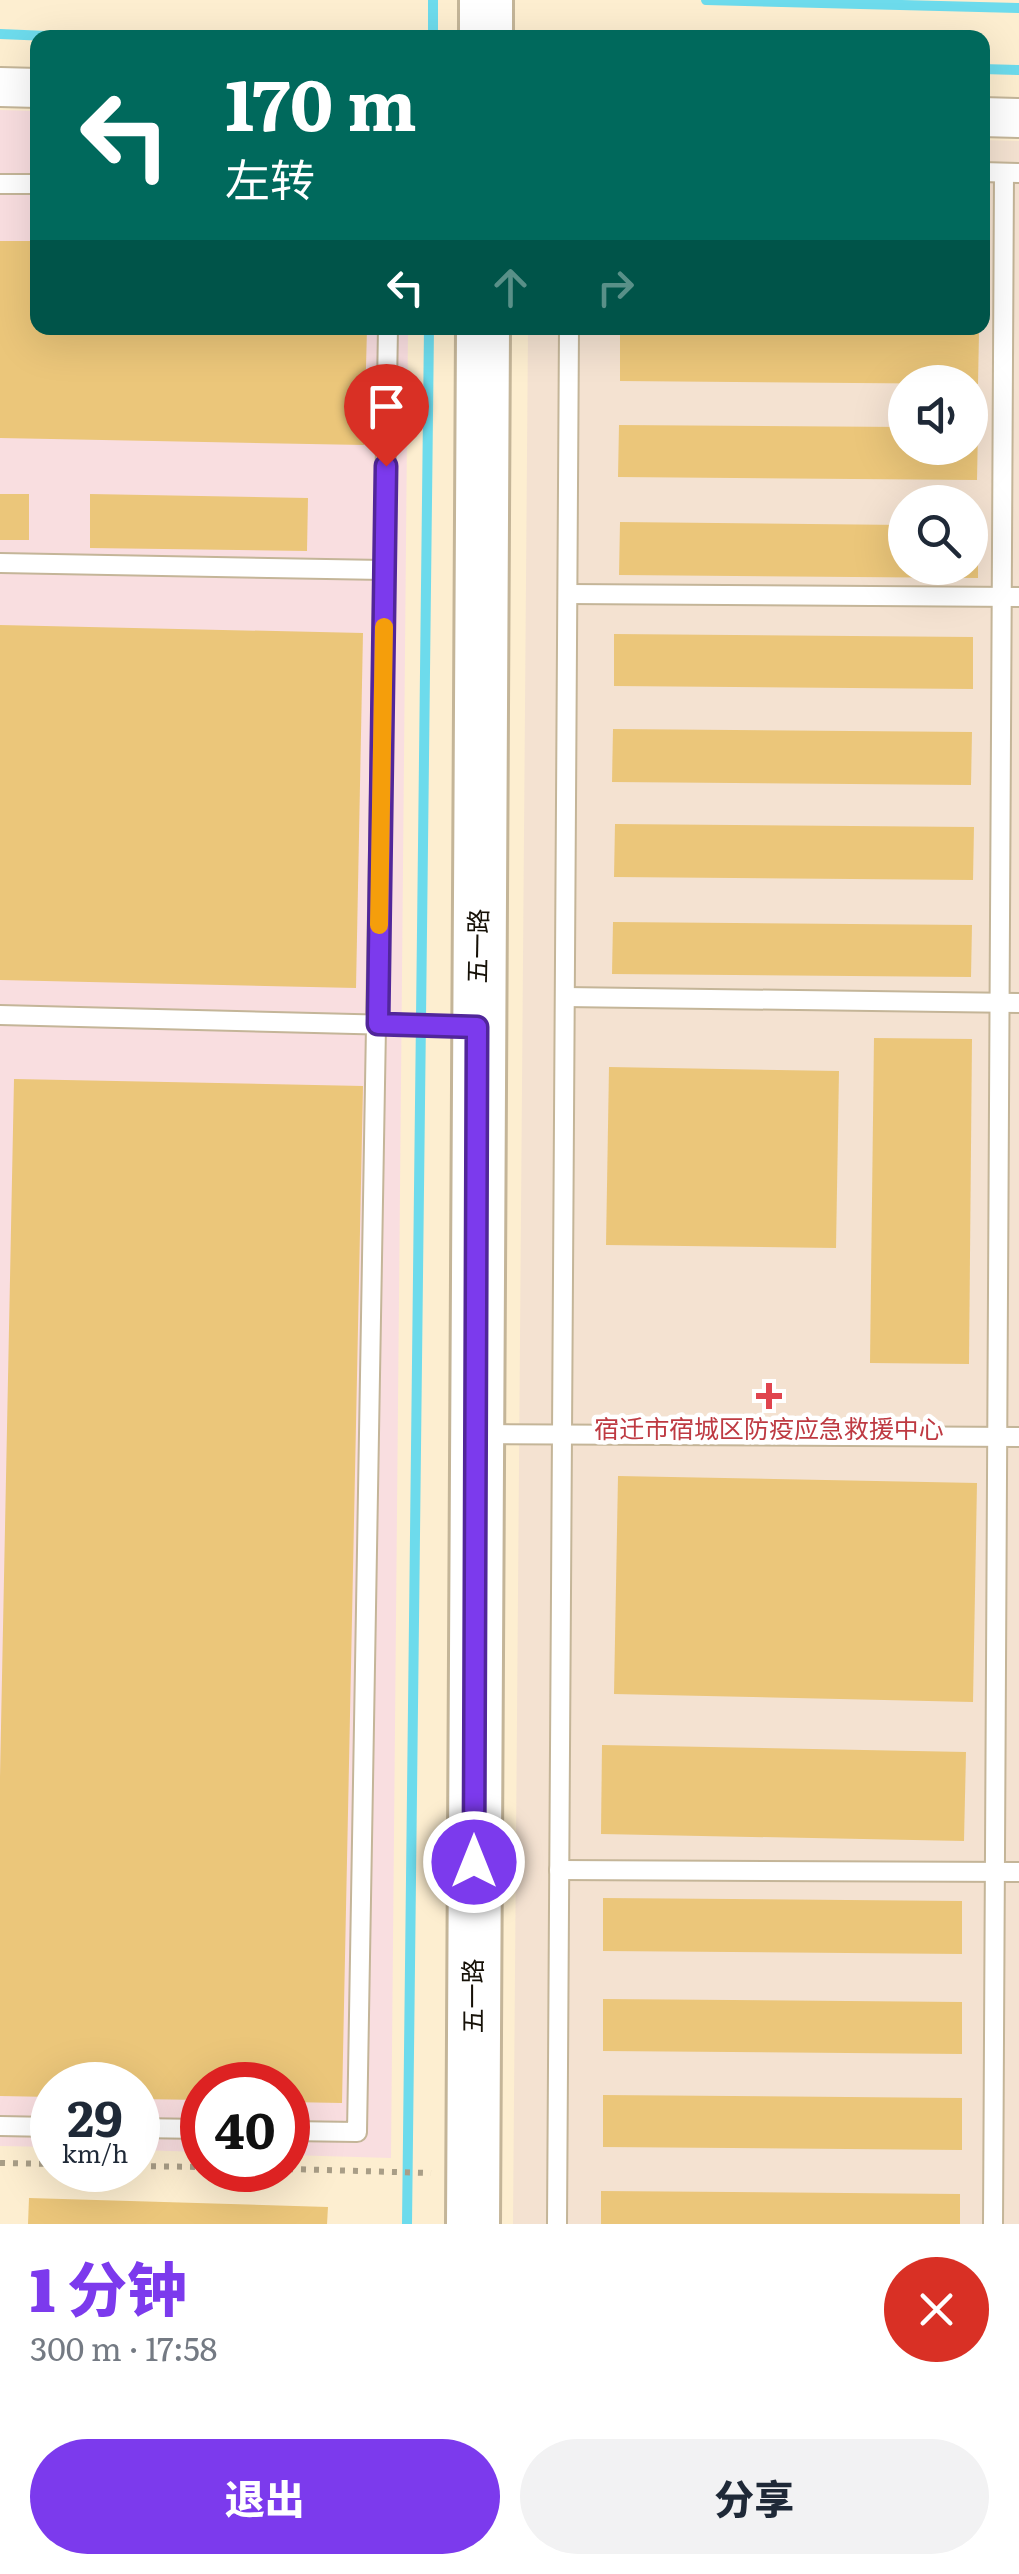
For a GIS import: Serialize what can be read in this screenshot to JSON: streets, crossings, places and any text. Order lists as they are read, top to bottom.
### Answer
{
  "streets": {
    "street": ["五一路"]
  },
  "places": {
    "health": ["宿迁市宿城区防疫应急救援中心"]
  },
  "page": {
    "turn": ["170 m", "左转"],
    "speed": "29 km/h",
    "limit": "40",
    "heading": ["1 分钟", "300 m · 17:58"],
    "buttons": ["退出", "分享"]
  }
}
